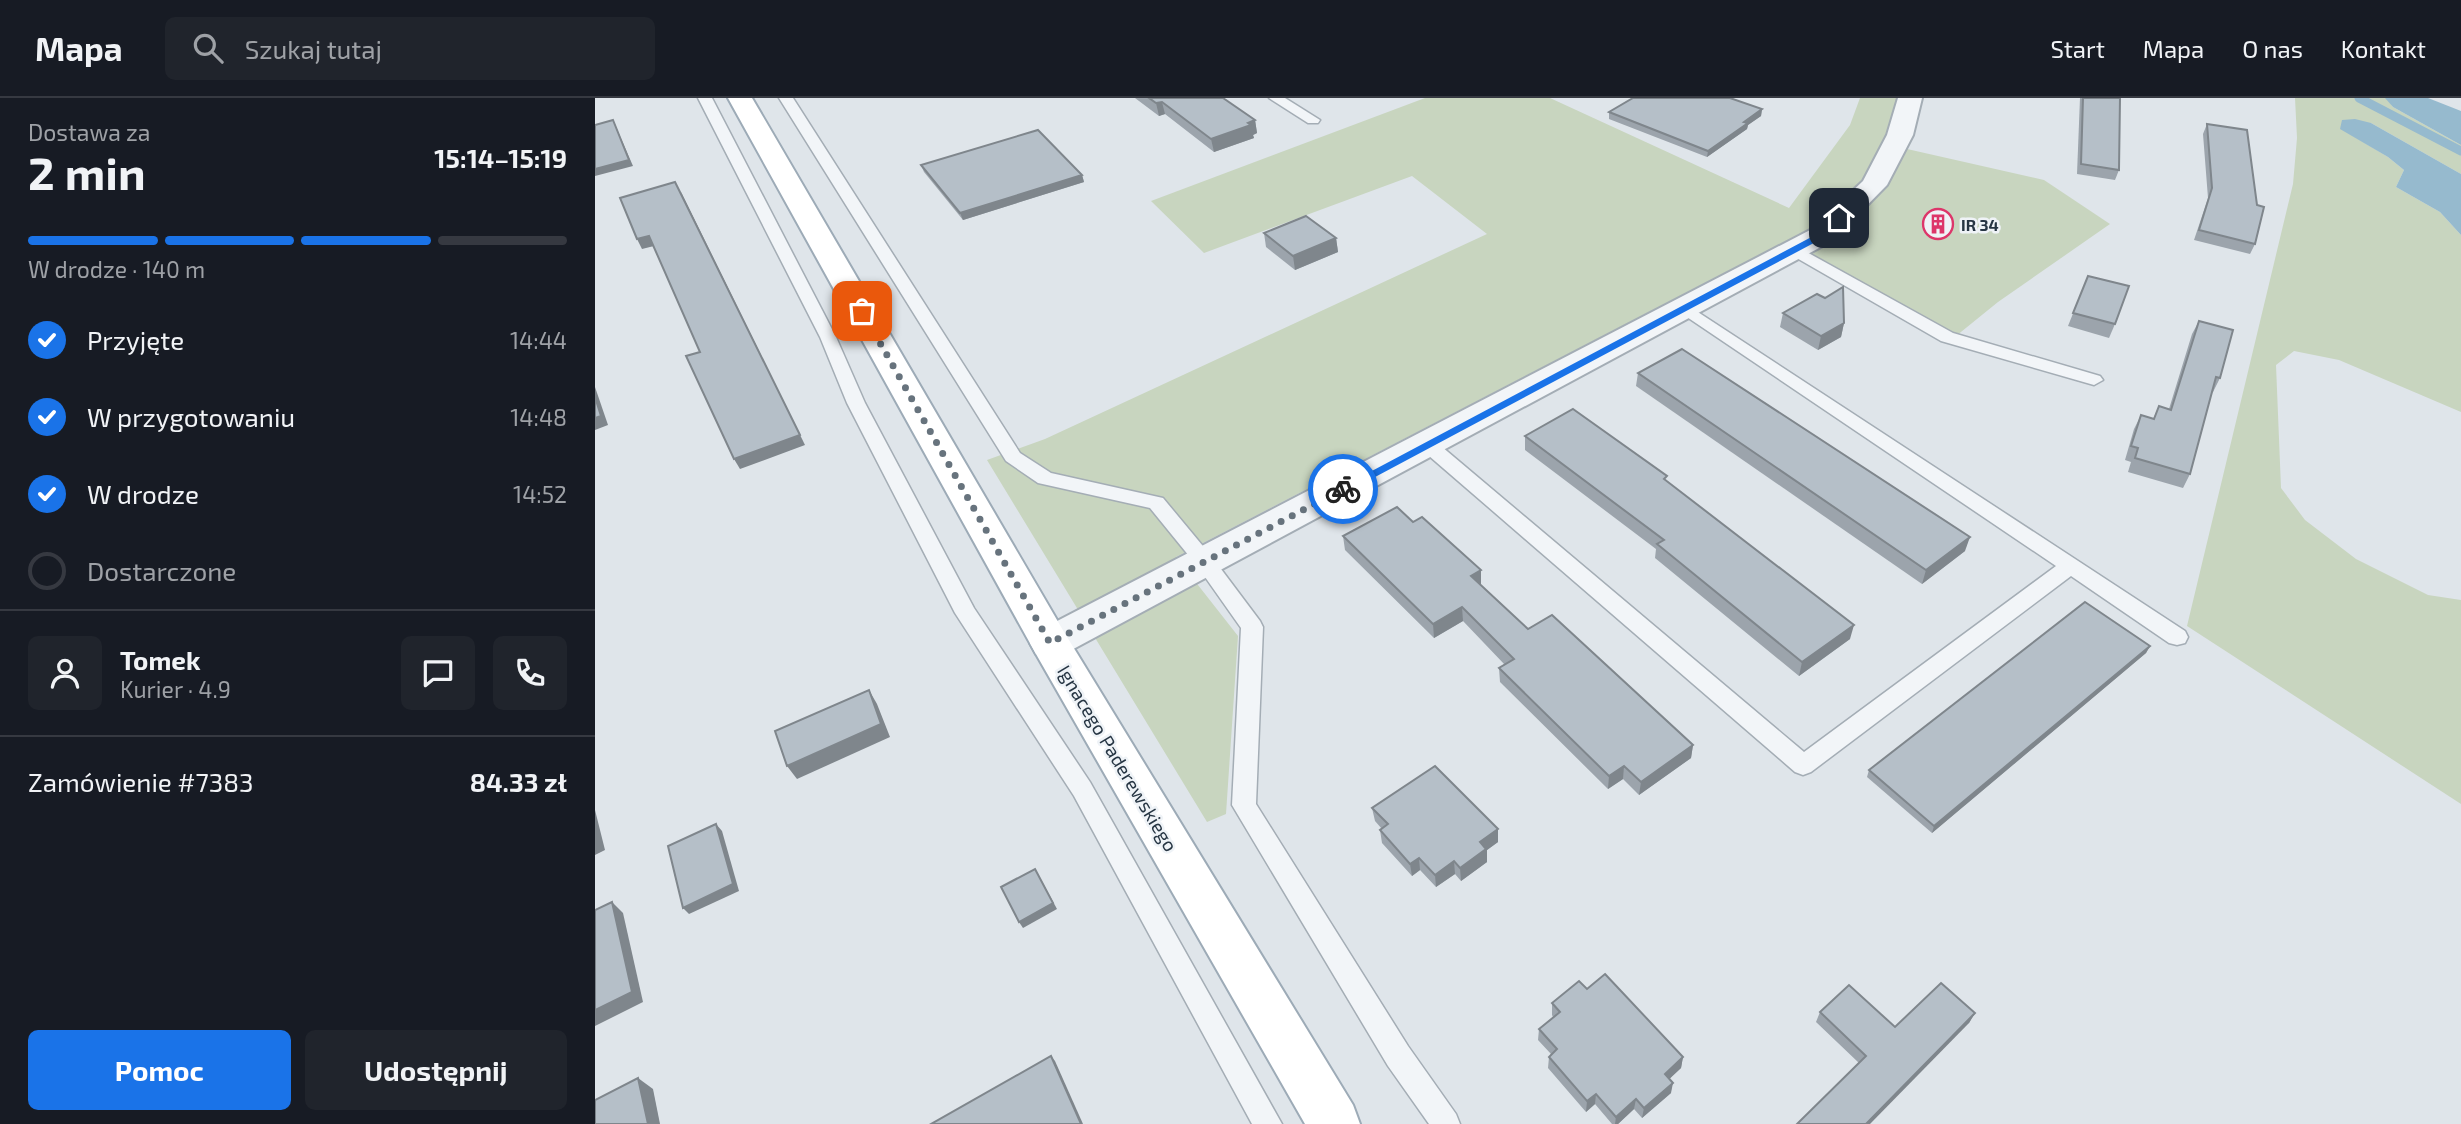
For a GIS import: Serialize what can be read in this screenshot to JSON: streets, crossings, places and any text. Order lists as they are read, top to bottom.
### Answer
{
  "streets": {
    "main road": ["Ignacego Paderewskiego"]
  },
  "places": {
    "building": ["IR 34"]
  },
  "page": {
    "header": "Mapa",
    "search": "Szukaj tutaj",
    "nav": [
      "Start",
      "Mapa",
      "O nas",
      "Kontakt"
    ],
    "heading": ["2 min", "Dostawa za", "15:14–15:19"],
    "panel": [
      "Tomek",
      "Kurier · 4.9",
      "Zamówienie #7383",
      "84.33 zł"
    ],
    "bar": "W drodze · 140 m",
    "list": [
      ["Przyjęte", "14:44"],
      ["W przygotowaniu", "14:48"],
      ["W drodze", "14:52"],
      "Dostarczone"
    ],
    "buttons": ["Pomoc", "Udostępnij"]
  }
}
